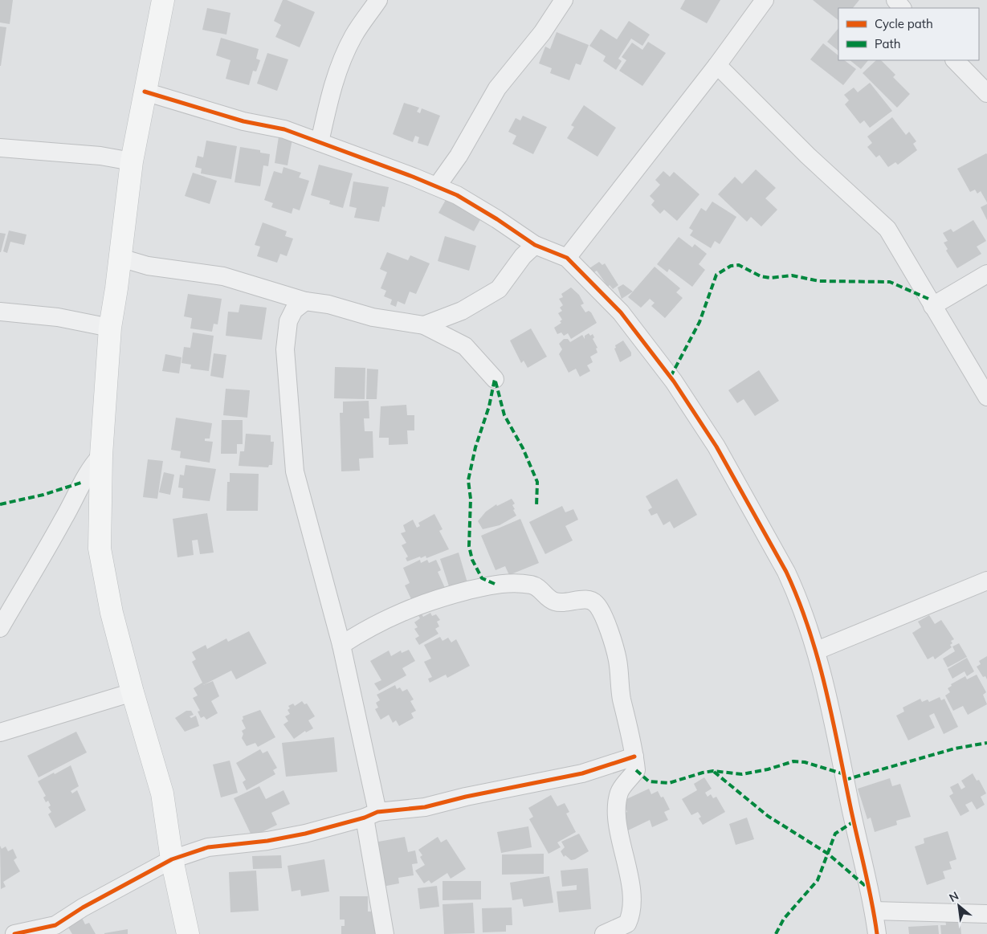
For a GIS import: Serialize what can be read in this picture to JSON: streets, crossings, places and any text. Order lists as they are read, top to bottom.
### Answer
{
  "legend": ["Cycle path", "Path"],
  "north": "top left"
}
